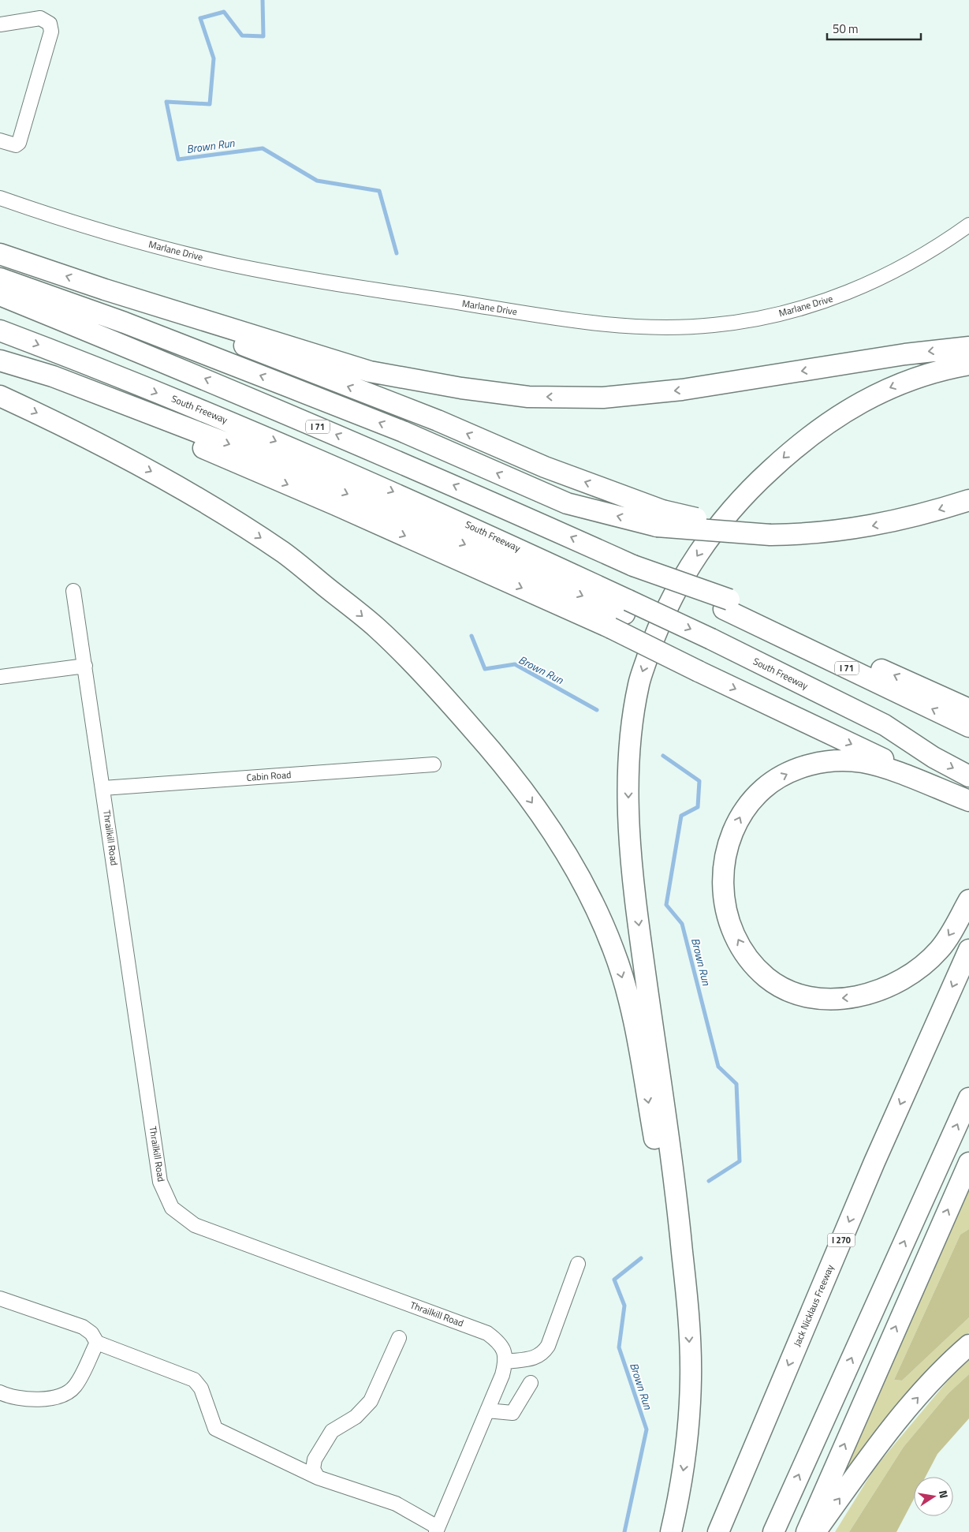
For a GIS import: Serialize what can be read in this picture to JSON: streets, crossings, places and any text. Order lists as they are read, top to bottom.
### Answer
{
  "streets": {
    "highway": [
      "South Freeway",
      "I 71",
      "I 270",
      "Jack Nicklaus Freeway"
    ],
    "street": ["Marlane Drive", "Cabin Road", "Thrailkill Road"]
  },
  "crossings": [
    ["Cabin Road", "Thrailkill Road"]
  ],
  "water": ["Brown Run"],
  "scale_bar": "50 m",
  "north": "right"
}
